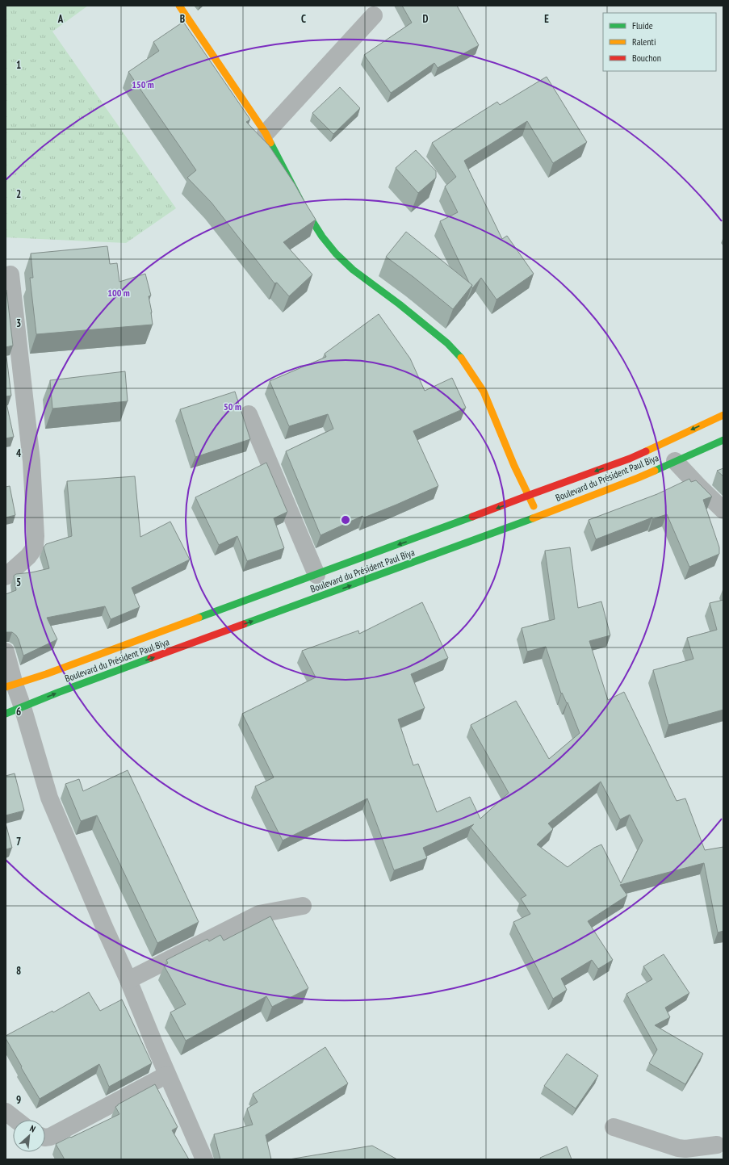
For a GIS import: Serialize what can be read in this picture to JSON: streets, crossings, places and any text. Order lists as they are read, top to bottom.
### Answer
{
  "streets": {
    "main road": ["Boulevard du Président Paul Biya"]
  },
  "legend": ["Fluide", "Ralenti", "Bouchon"],
  "north": "top right",
  "grid": {
    "columns": [
      "A",
      "B",
      "C",
      "D",
      "E"
    ],
    "rows": [
      "1",
      "2",
      "3",
      "4",
      "5",
      "6",
      "7",
      "8",
      "9"
    ]
  },
  "rings": ["150 m", "100 m", "50 m"]
}
